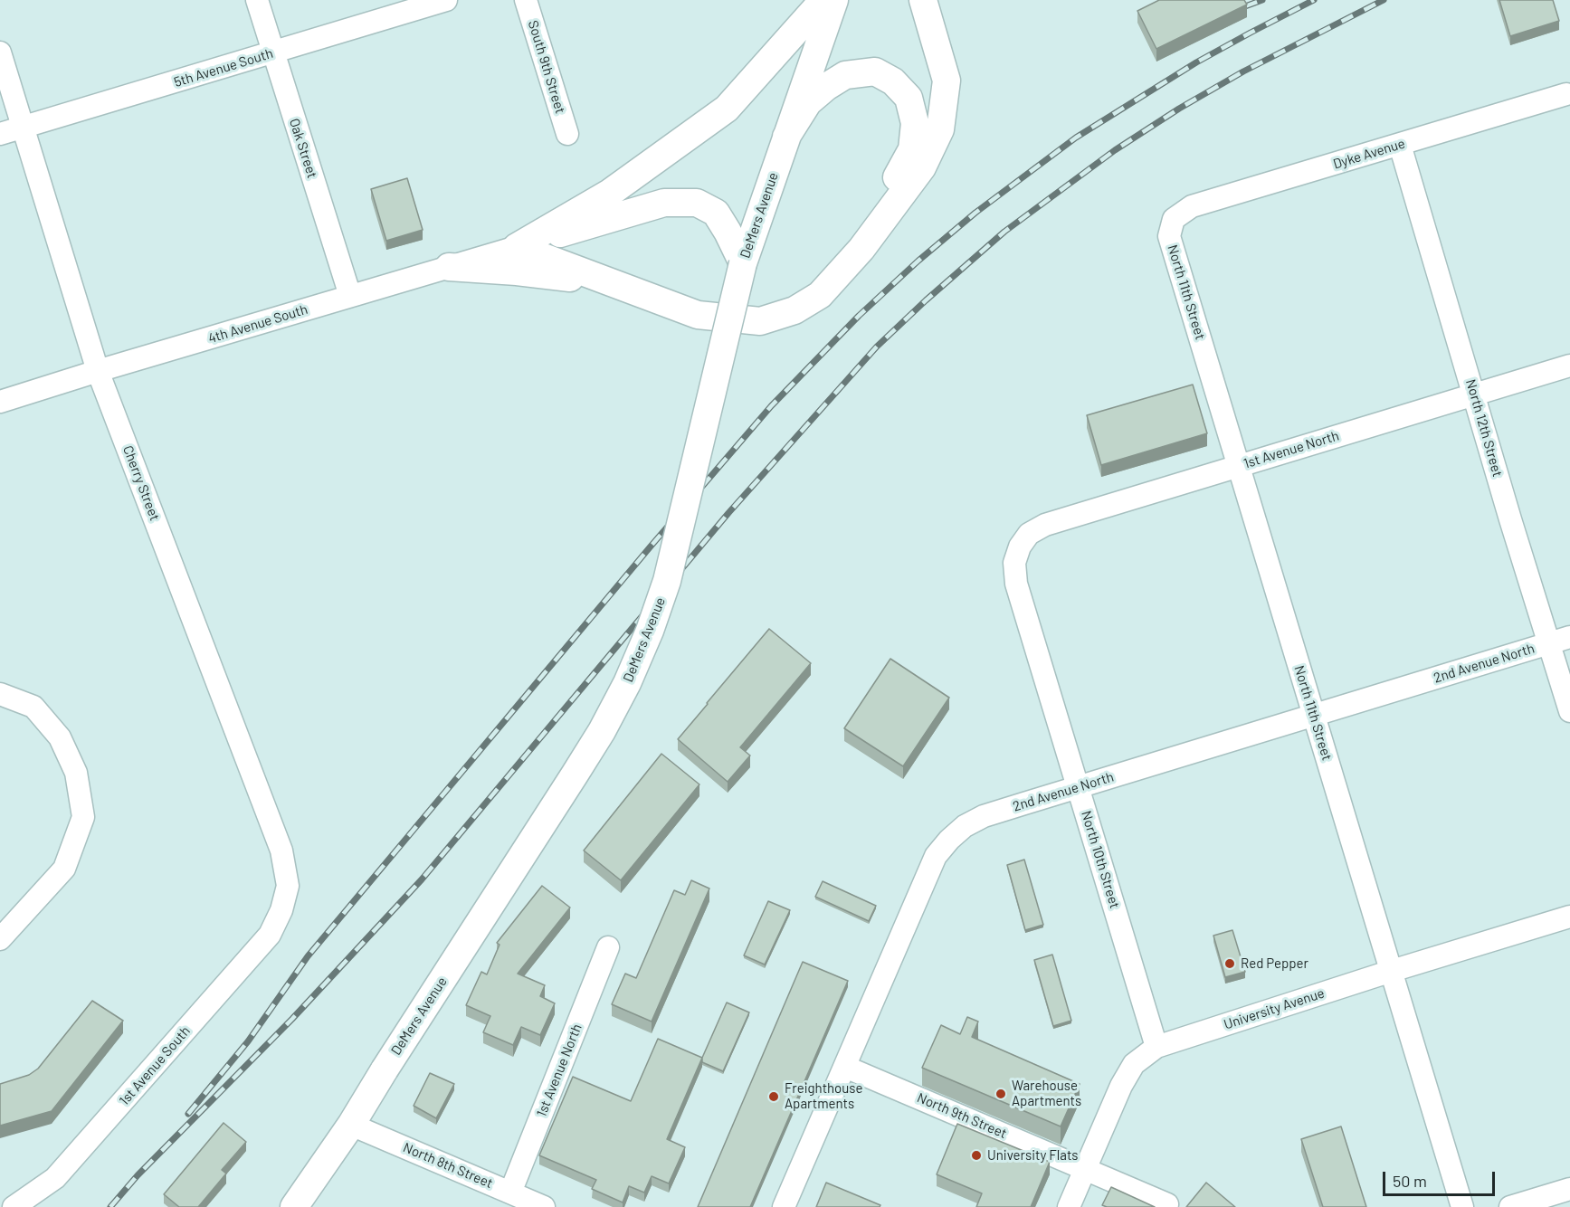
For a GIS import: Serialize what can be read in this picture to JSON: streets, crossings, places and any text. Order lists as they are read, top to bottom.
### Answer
{
  "streets": {
    "main road": ["DeMers Avenue"],
    "street": [
      "South 9th Street",
      "5th Avenue South",
      "Oak Street",
      "Dyke Avenue",
      "North 11th Street",
      "4th Avenue South",
      "North 12th Street",
      "1st Avenue North",
      "Cherry Street",
      "2nd Avenue North",
      "North 10th Street",
      "University Avenue",
      "1st Avenue South",
      "North 9th Street",
      "North 8th Street"
    ]
  },
  "crossings": [
    ["5th Avenue South", "Oak Street"],
    ["5th Avenue South", "Cherry Street"],
    ["Oak Street", "4th Avenue South"],
    ["Dyke Avenue", "North 11th Street"],
    ["Dyke Avenue", "North 12th Street"],
    ["DeMers Avenue", "North 8th Street"],
    ["North 11th Street", "1st Avenue North"],
    ["North 11th Street", "2nd Avenue North"],
    ["North 11th Street", "University Avenue"],
    ["4th Avenue South", "Cherry Street"],
    ["North 12th Street", "1st Avenue North"],
    ["North 12th Street", "2nd Avenue North"],
    ["1st Avenue North", "North 10th Street"],
    ["1st Avenue North", "North 8th Street"],
    ["Cherry Street", "1st Avenue South"],
    ["2nd Avenue North", "North 10th Street"],
    ["2nd Avenue North", "North 9th Street"],
    ["North 10th Street", "University Avenue"],
    ["University Avenue", "North 9th Street"]
  ],
  "places": [
    "Red Pepper",
    "Warehouse Apartments",
    "Freighthouse Apartments",
    "University Flats"
  ],
  "scale_bar": "50 m"
}
